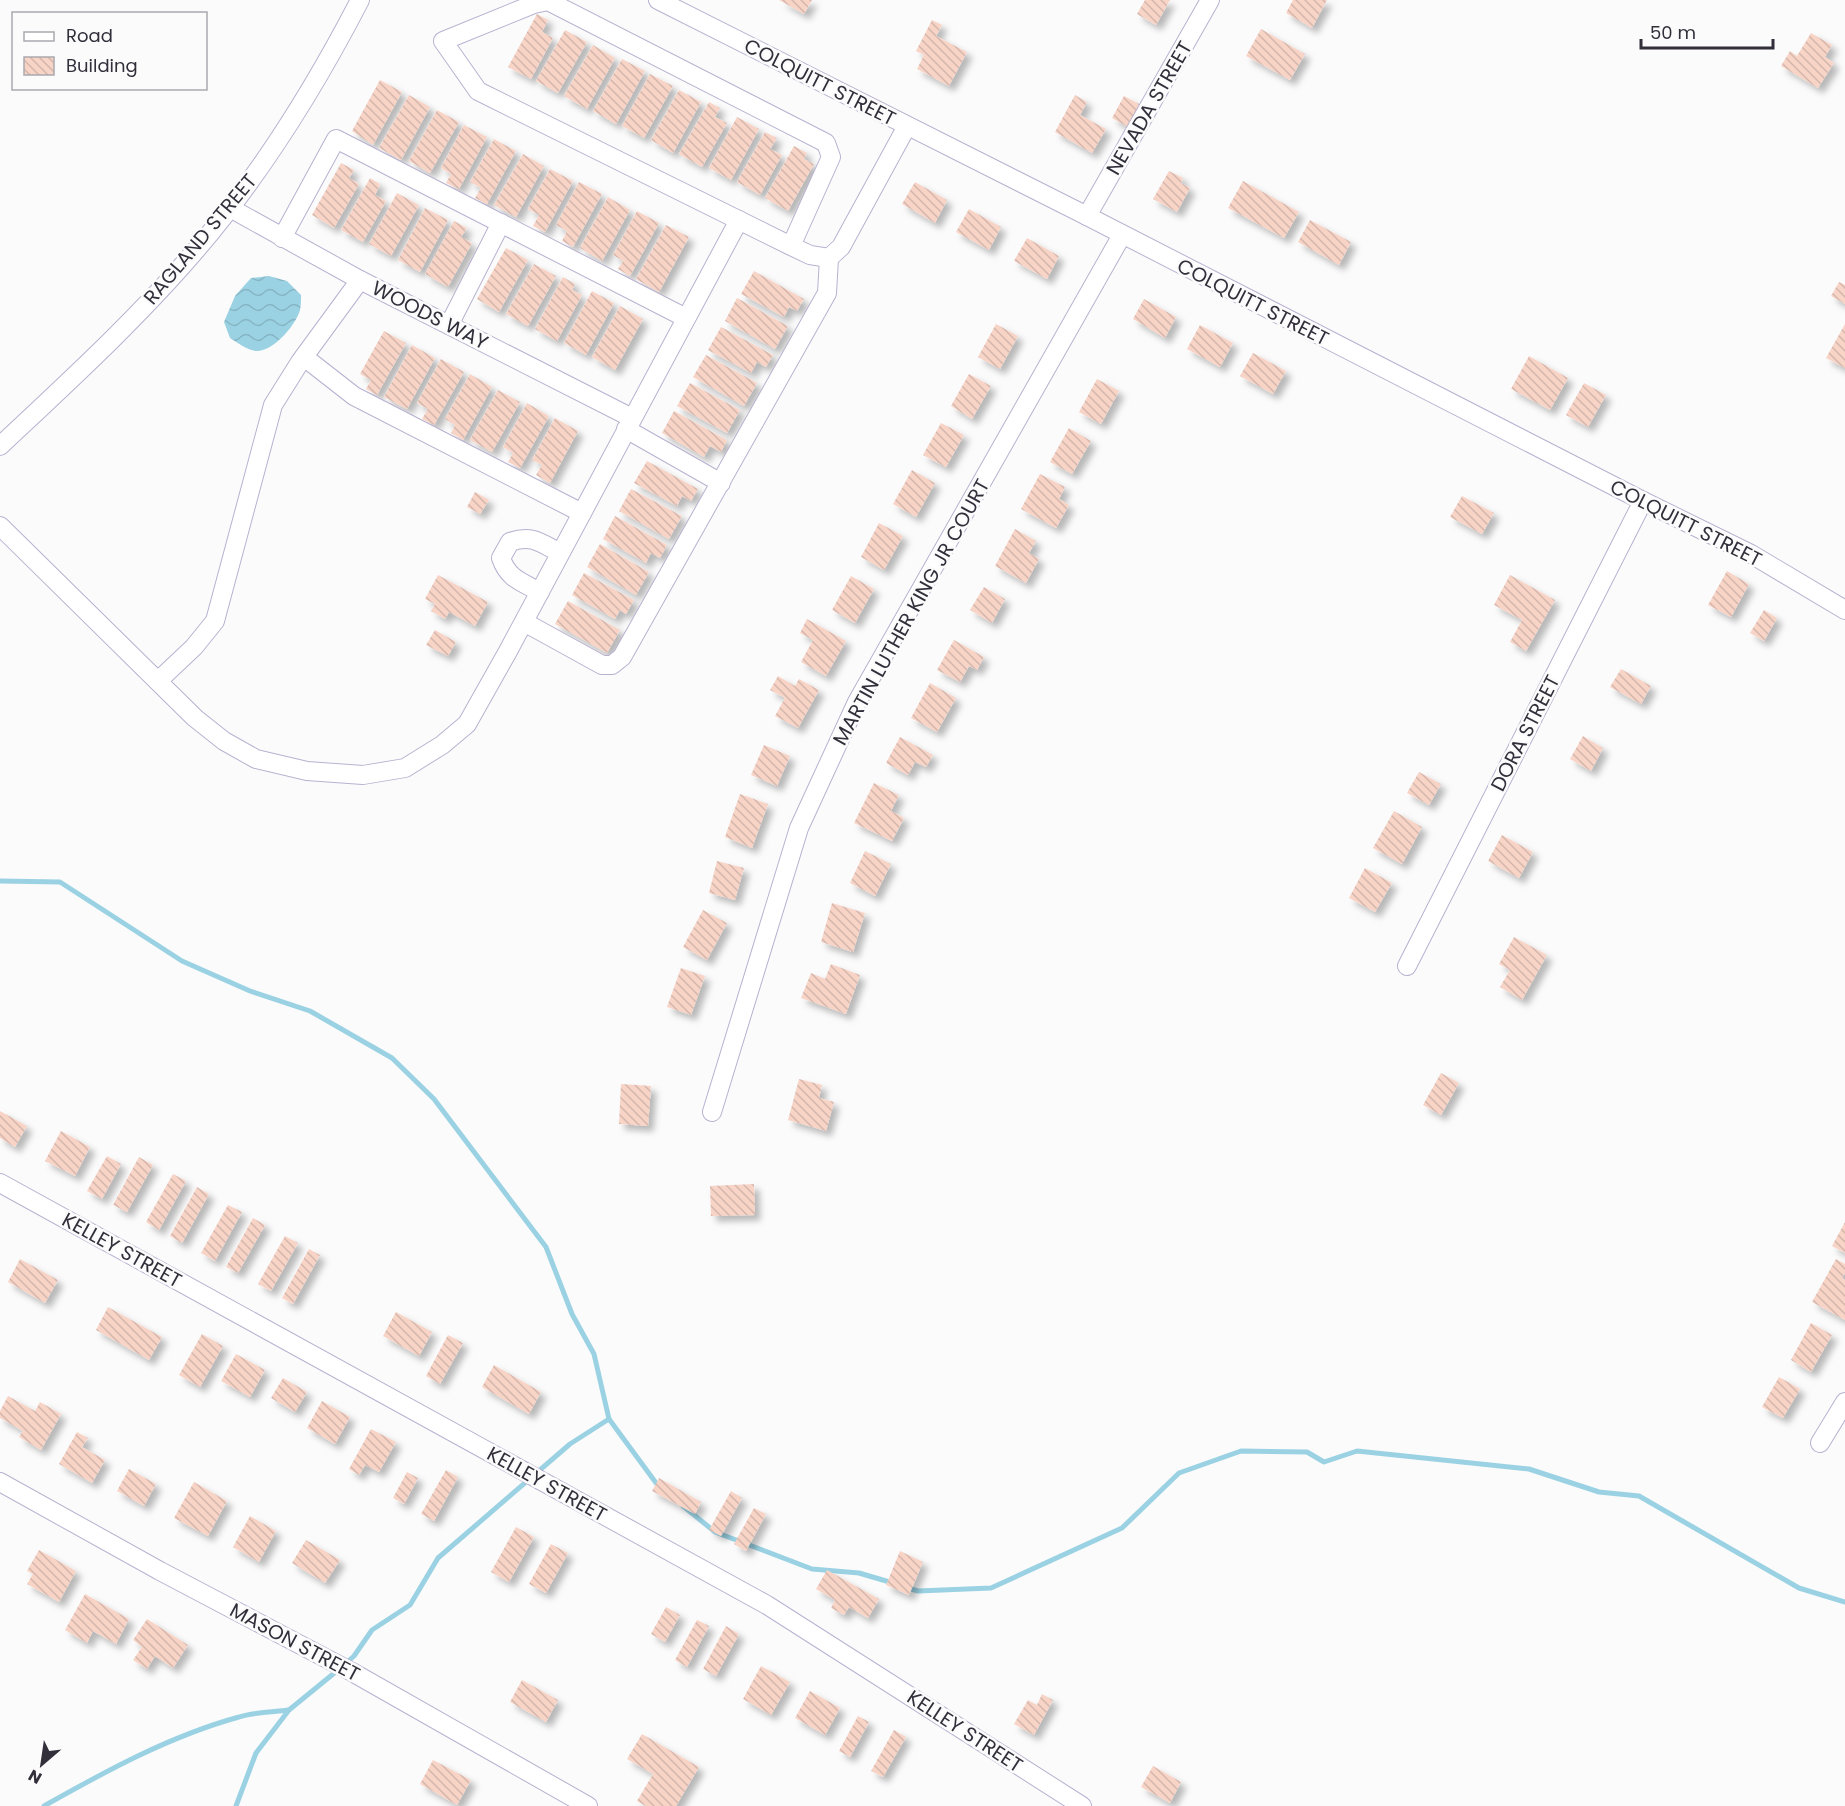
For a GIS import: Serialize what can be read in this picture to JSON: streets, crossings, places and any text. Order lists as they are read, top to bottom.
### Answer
{
  "streets": {
    "street": [
      "COLQUITT STREET",
      "NEVADA STREET",
      "RAGLAND STREET",
      "WOODS WAY",
      "MARTIN LUTHER KING JR COURT",
      "DORA STREET",
      "KELLEY STREET",
      "MASON STREET"
    ]
  },
  "crossings": [
    ["COLQUITT STREET", "NEVADA STREET"],
    ["COLQUITT STREET", "MARTIN LUTHER KING JR COURT"],
    ["COLQUITT STREET", "DORA STREET"],
    ["RAGLAND STREET", "WOODS WAY"]
  ],
  "legend": ["Road", "Building"],
  "scale_bar": "50 m",
  "north": "bottom left"
}
